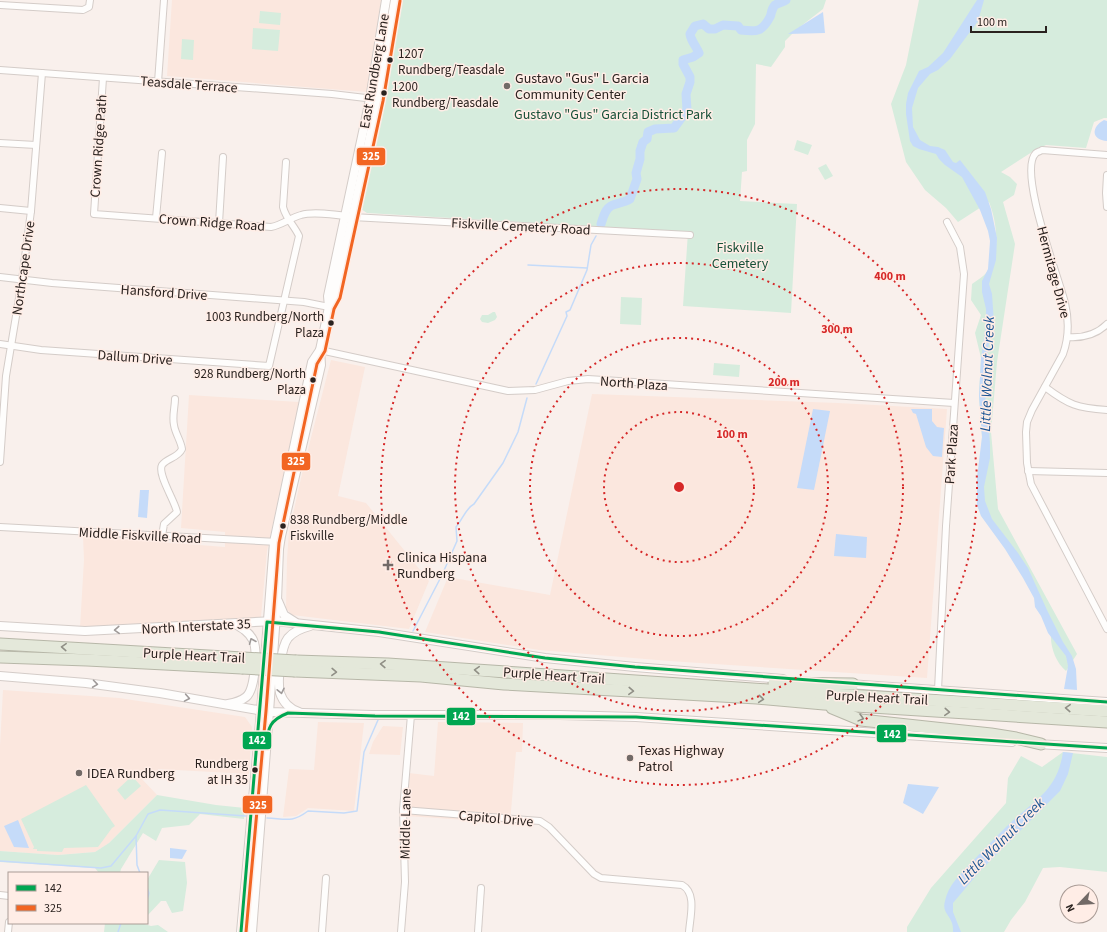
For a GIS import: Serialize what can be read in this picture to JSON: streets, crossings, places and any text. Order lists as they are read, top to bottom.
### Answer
{
  "streets": {
    "highway": ["Purple Heart Trail"],
    "main road": ["East Rundberg Lane", "North Interstate 35"],
    "street": [
      "Teasdale Terrace",
      "Crown Ridge Path",
      "Crown Ridge Road",
      "Fiskville Cemetery Road",
      "Northcape Drive",
      "Hermitage Drive",
      "Hansford Drive",
      "Dallum Drive",
      "North Plaza",
      "Park Plaza",
      "Middle Fiskville Road",
      "Capitol Drive",
      "Middle Lane"
    ]
  },
  "crossings": [
    ["East Rundberg Lane", "Teasdale Terrace"],
    ["East Rundberg Lane", "Crown Ridge Road"],
    ["East Rundberg Lane", "Fiskville Cemetery Road"],
    ["East Rundberg Lane", "Hansford Drive"],
    ["East Rundberg Lane", "North Plaza"],
    ["East Rundberg Lane", "Middle Fiskville Road"],
    ["East Rundberg Lane", "North Interstate 35"],
    ["Teasdale Terrace", "Crown Ridge Path"],
    ["Teasdale Terrace", "Northcape Drive"],
    ["Crown Ridge Path", "Crown Ridge Road"],
    ["Crown Ridge Road", "Fiskville Cemetery Road"],
    ["Northcape Drive", "Hansford Drive"],
    ["Northcape Drive", "Dallum Drive"],
    ["Hansford Drive", "Dallum Drive"],
    ["North Plaza", "Park Plaza"],
    ["Park Plaza", "North Interstate 35"],
    ["Capitol Drive", "Middle Lane"]
  ],
  "water": ["Little Walnut Creek"],
  "parks": ["Gustavo \"Gus\" Garcia District Park", "Fiskville Cemetery"],
  "places": {
    "other": [
      "1207 Rundberg/Teasdale",
      "Gustavo \"Gus\" L Garcia Community Center",
      "1200 Rundberg/Teasdale",
      "1003 Rundberg/North Plaza",
      "928 Rundberg/North Plaza",
      "838 Rundberg/Middle Fiskville",
      "Texas Highway Patrol",
      "Rundberg at IH 35",
      "IDEA Rundberg"
    ],
    "health": ["Clinica Hispana Rundberg"]
  },
  "lines": ["transit line 325", "transit line 142"],
  "legend": ["142", "325"],
  "scale_bar": "100 m",
  "north": "bottom left",
  "rings": [
    "400 m",
    "300 m",
    "200 m",
    "100 m"
  ]
}
